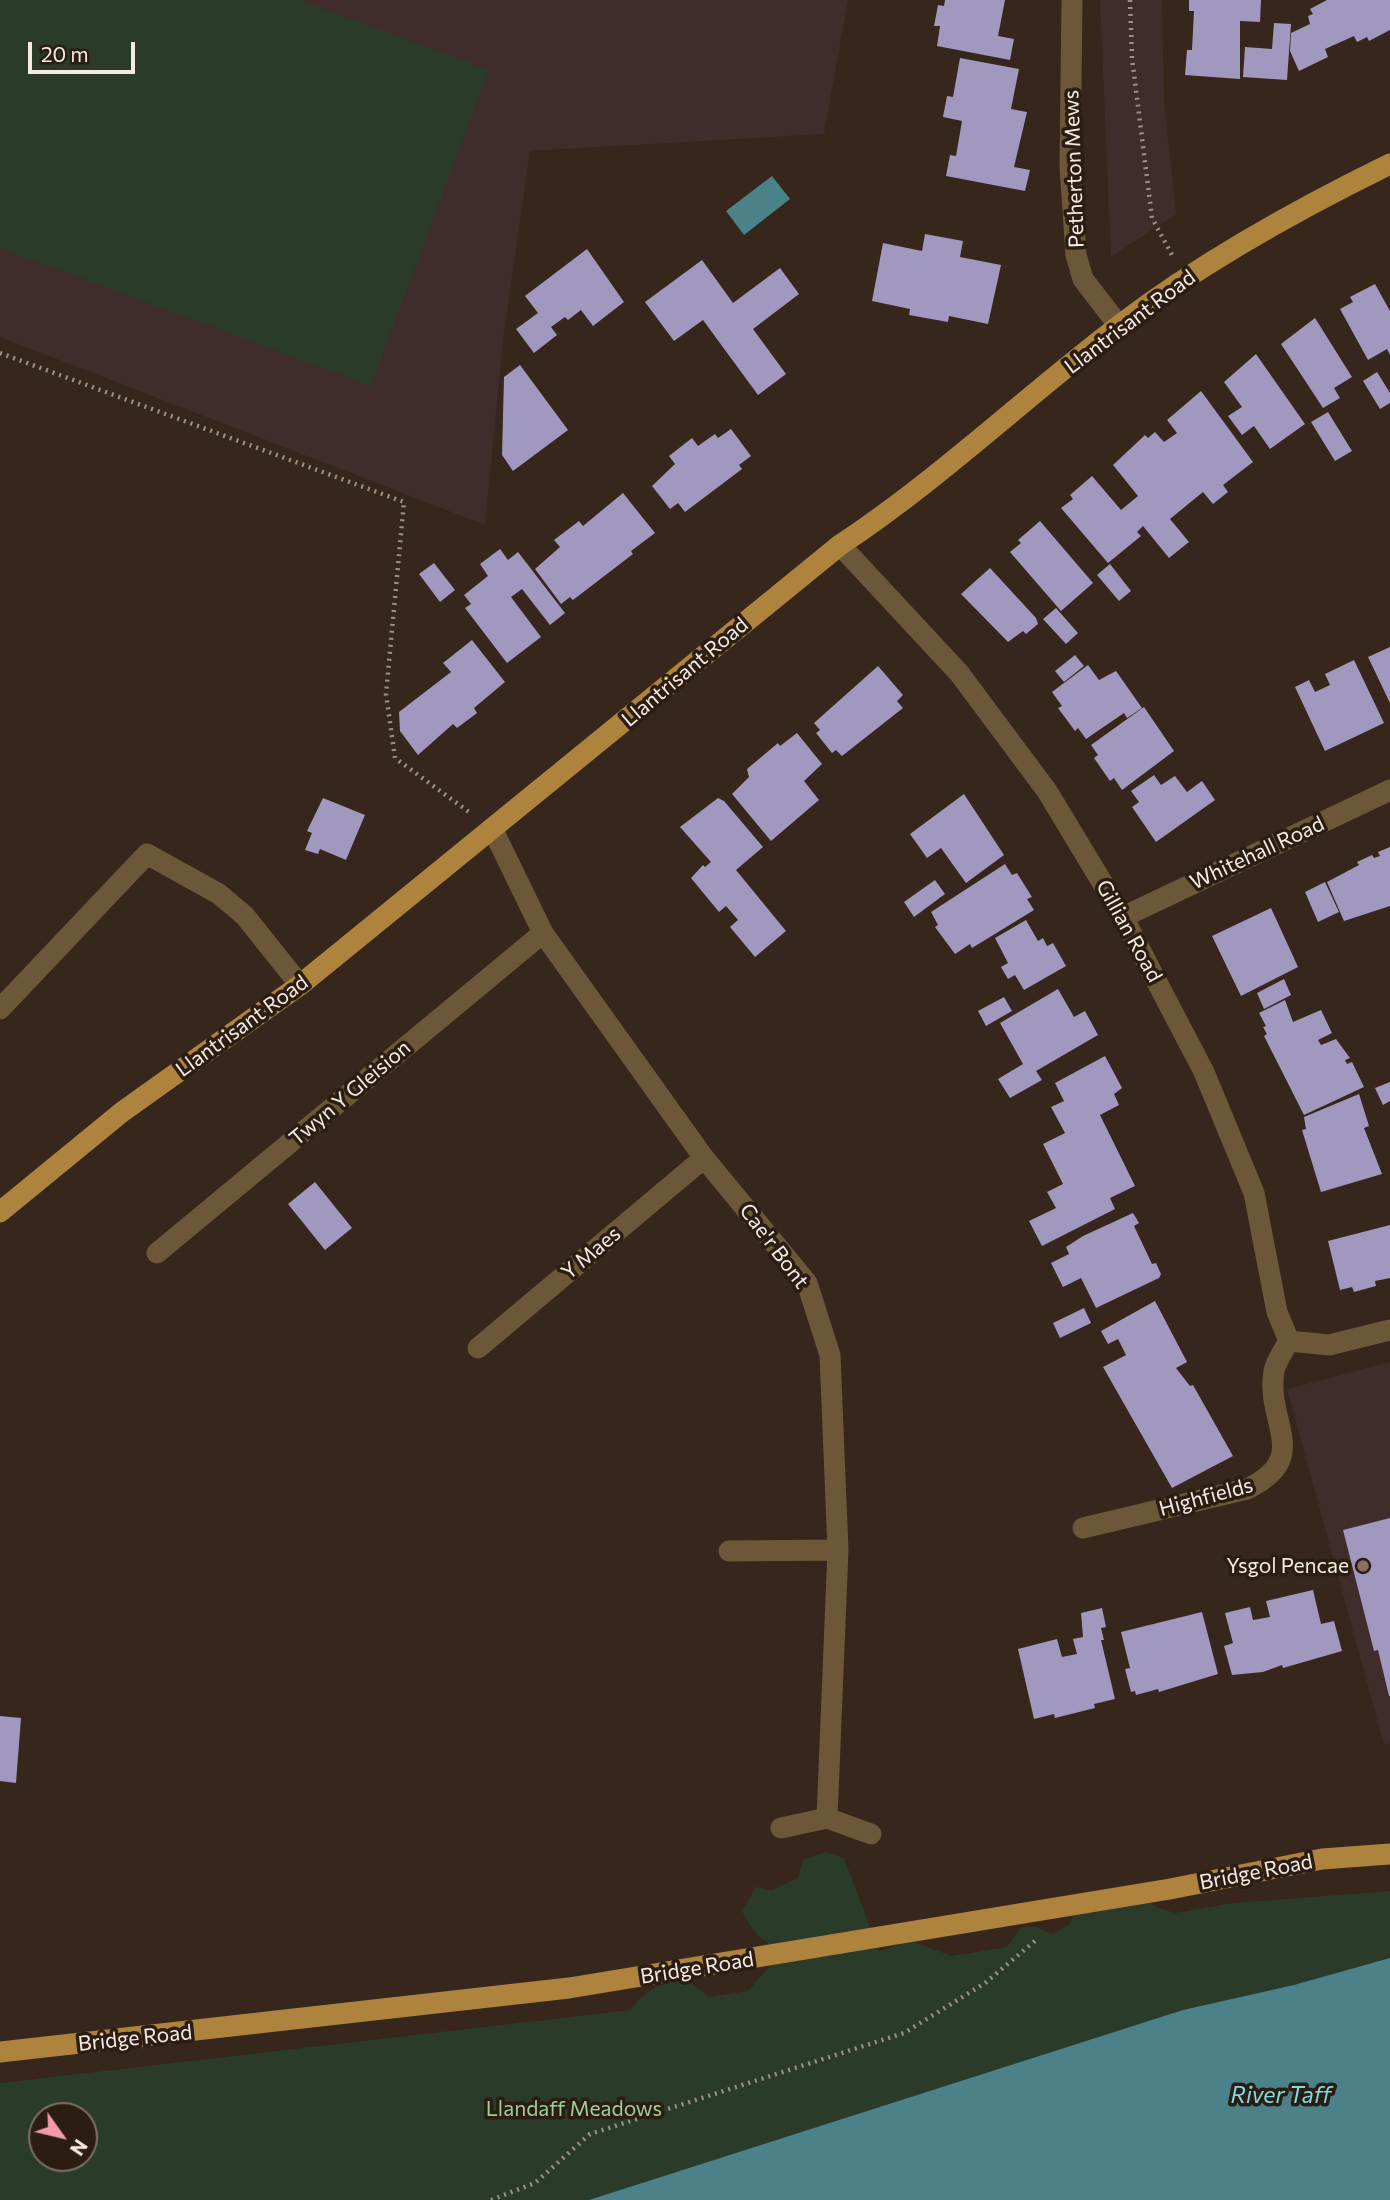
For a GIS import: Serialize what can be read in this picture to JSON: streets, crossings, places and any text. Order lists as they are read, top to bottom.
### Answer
{
  "streets": {
    "main road": ["Llantrisant Road", "Bridge Road"],
    "street": [
      "Petherton Mews",
      "Whitehall Road",
      "Gillian Road",
      "Twyn Y Gleision",
      "Cae'r Bont",
      "Y Maes",
      "Highfields"
    ]
  },
  "crossings": [
    ["Petherton Mews", "Llantrisant Road"],
    ["Llantrisant Road", "Gillian Road"],
    ["Llantrisant Road", "Cae'r Bont"],
    ["Whitehall Road", "Gillian Road"],
    ["Gillian Road", "Highfields"],
    ["Twyn Y Gleision", "Cae'r Bont"],
    ["Cae'r Bont", "Y Maes"]
  ],
  "water": ["River Taff"],
  "parks": ["Llandaff Meadows"],
  "places": ["Ysgol Pencae"],
  "scale_bar": "20 m",
  "north": "bottom right"
}
